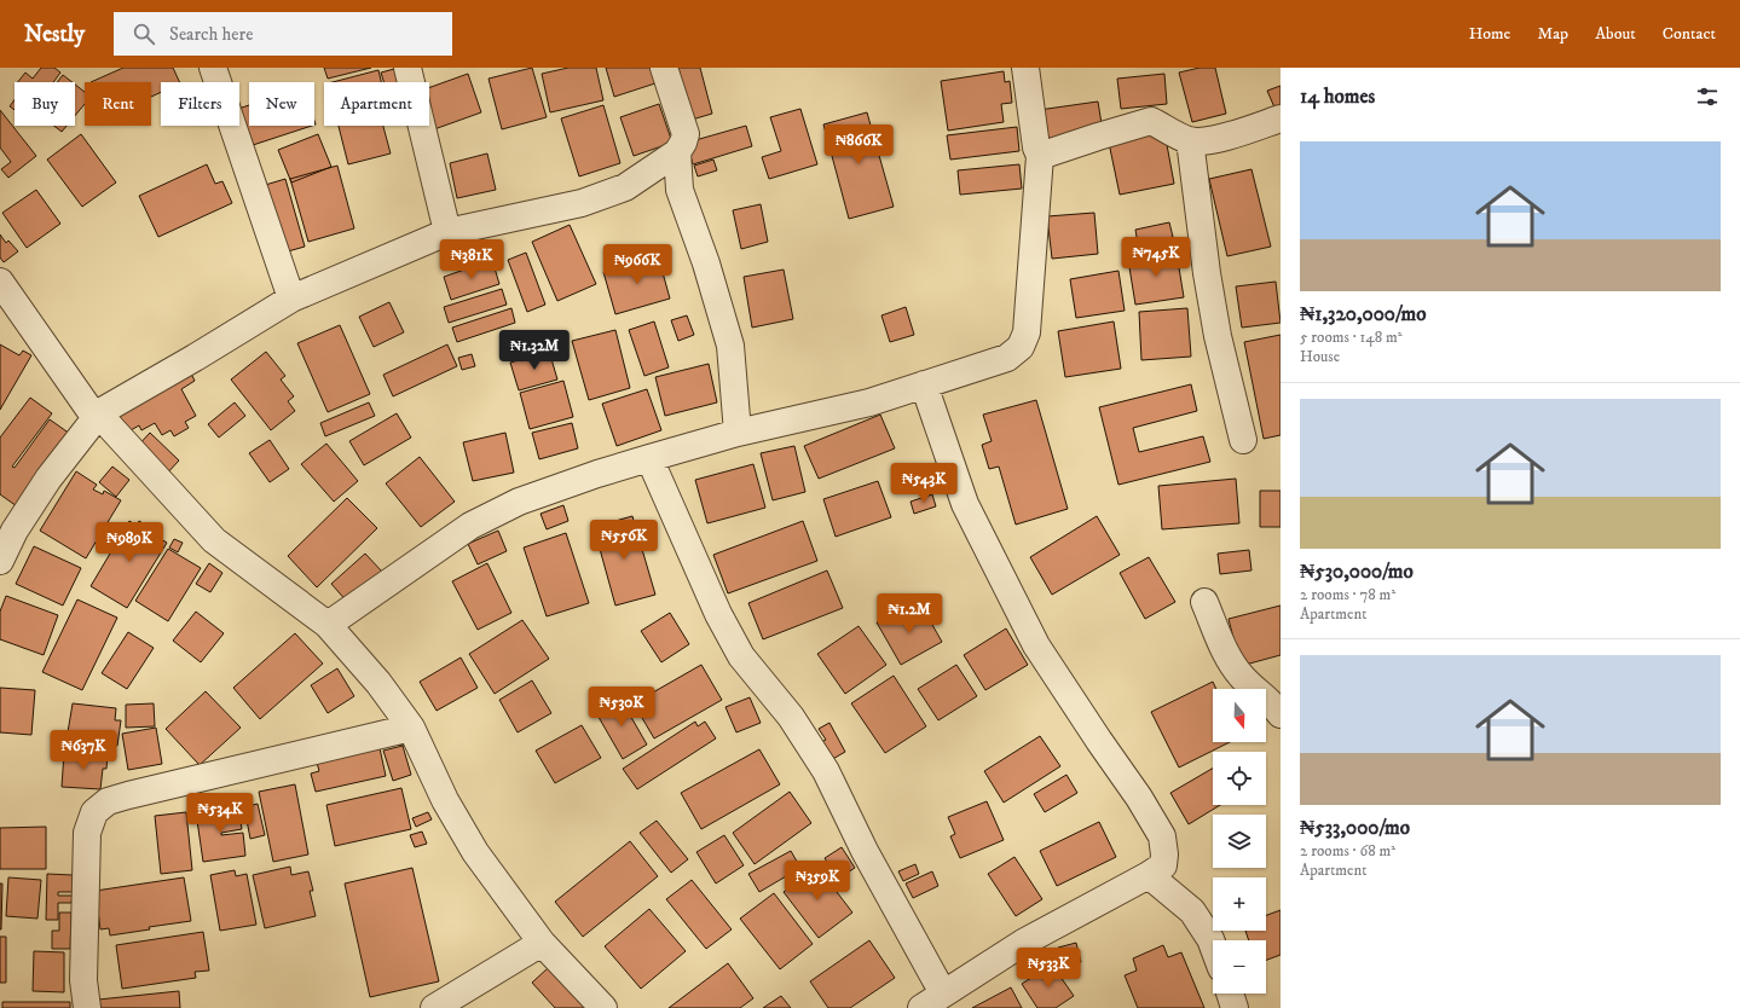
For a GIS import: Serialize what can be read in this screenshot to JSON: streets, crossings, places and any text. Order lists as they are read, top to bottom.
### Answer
{
  "north": "bottom",
  "page": {
    "header": "Nestly",
    "search": "Search here",
    "nav": [
      "Home",
      "Map",
      "About",
      "Contact"
    ],
    "heading": "14 homes",
    "chip": [
      "Buy",
      "Rent",
      "Filters",
      "New",
      "Apartment"
    ],
    "price": [
      "₦866K",
      "₦745K",
      "₦381K",
      "₦966K",
      "₦1.32M",
      "₦543K",
      "₦556K",
      "₦989K",
      "₦1.2M",
      "₦530K",
      "₦637K",
      "₦534K",
      "₦359K",
      "₦533K"
    ],
    "list": [
      {
        "name": "₦1,320,000/mo",
        "note": "5 rooms · 148 m² · House"
      },
      {
        "name": "₦530,000/mo",
        "note": "2 rooms · 78 m² · Apartment"
      },
      {
        "name": "₦533,000/mo",
        "note": "2 rooms · 68 m² · Apartment"
      }
    ],
    "map_buttons": ["+", "−"]
  }
}
